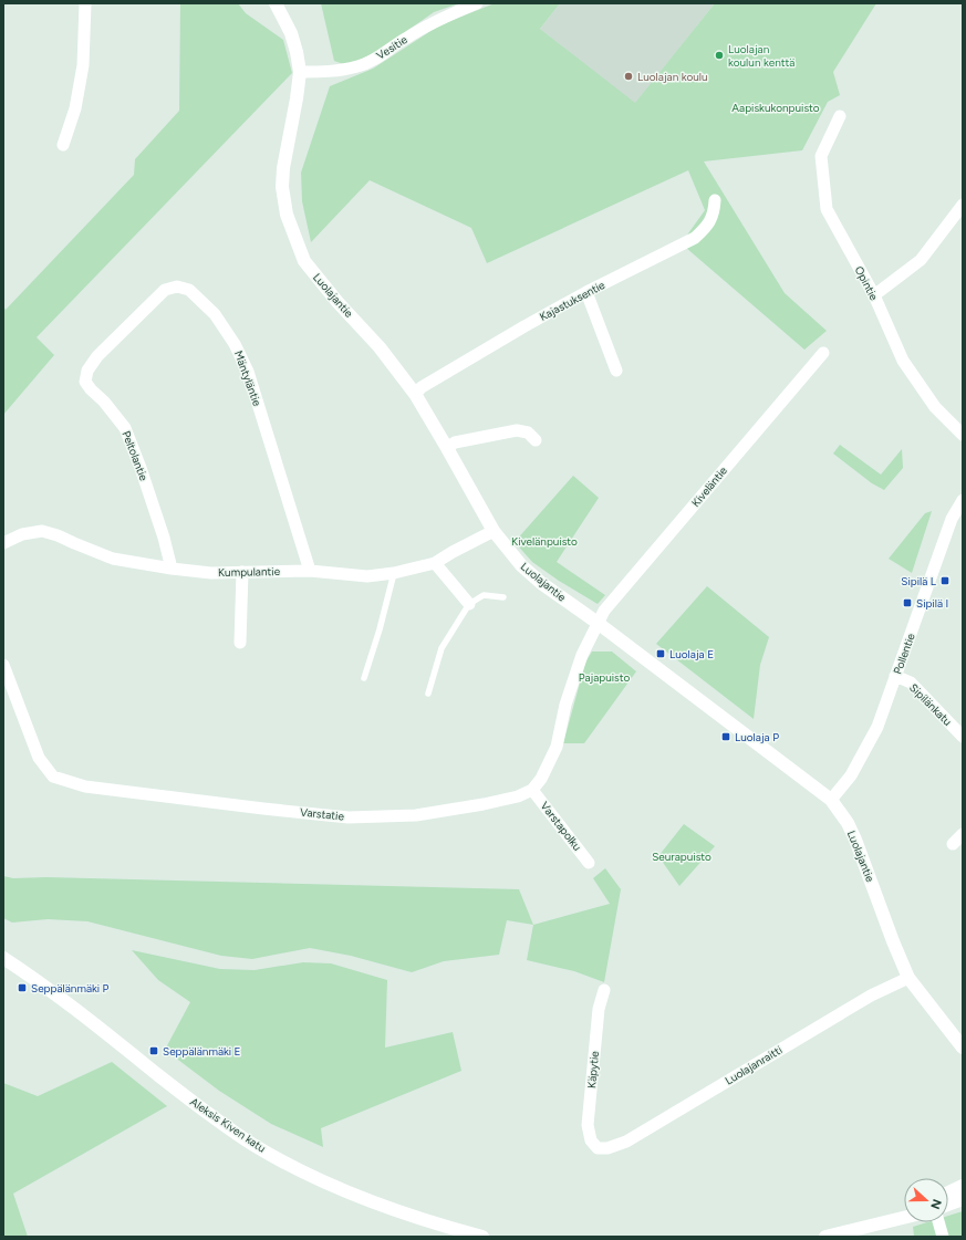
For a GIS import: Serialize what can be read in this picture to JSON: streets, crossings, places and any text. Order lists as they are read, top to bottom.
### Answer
{
  "streets": {
    "main road": ["Luolajantie", "Aleksis Kiven katu"],
    "street": [
      "Vesitie",
      "Opintie",
      "Kajastuksentie",
      "Mäntyläntie",
      "Peltolantie",
      "Kiveläntie",
      "Kumpulantie",
      "Pollentie",
      "Sipilänkatu",
      "Varstatie",
      "Varstapolku",
      "Luolajanraitti",
      "Käpytie"
    ]
  },
  "crossings": [
    ["Vesitie", "Luolajantie"],
    ["Luolajantie", "Kajastuksentie"],
    ["Luolajantie", "Kiveläntie"],
    ["Luolajantie", "Kumpulantie"],
    ["Luolajantie", "Pollentie"],
    ["Luolajantie", "Luolajanraitti"],
    ["Mäntyläntie", "Peltolantie"],
    ["Mäntyläntie", "Kumpulantie"],
    ["Peltolantie", "Kumpulantie"],
    ["Pollentie", "Sipilänkatu"],
    ["Varstatie", "Varstapolku"],
    ["Luolajanraitti", "Käpytie"]
  ],
  "parks": [
    "Aapiskukonpuisto",
    "Kivelänpuisto",
    "Pajapuisto",
    "Seurapuisto"
  ],
  "places": {
    "other": ["Luolajan koulun kenttä", "Luolajan koulu"],
    "transit": [
      "Sipilä L",
      "Sipilä I",
      "Luolaja E",
      "Luolaja P",
      "Seppälänmäki P",
      "Seppälänmäki E"
    ]
  },
  "north": "right"
}
